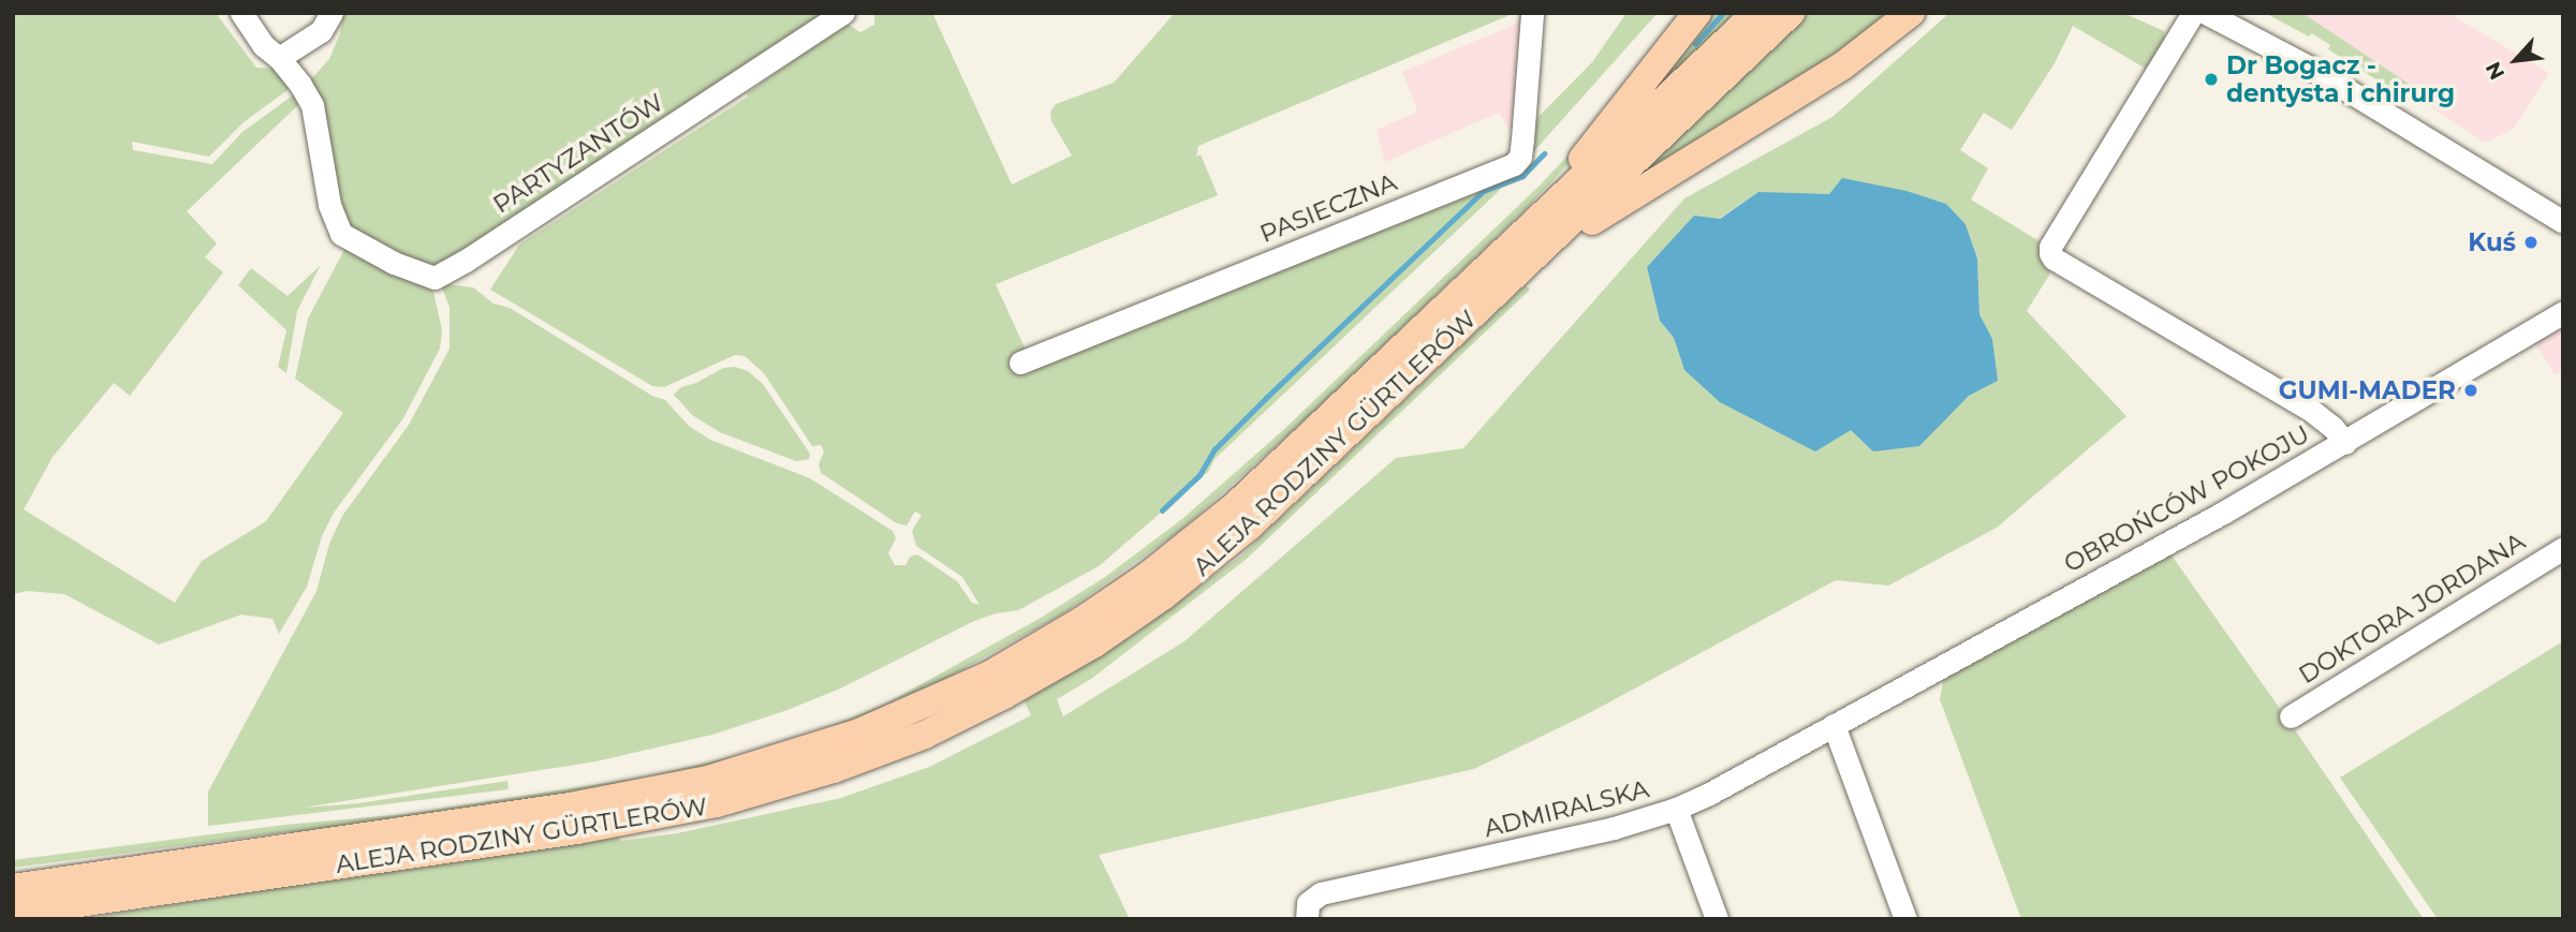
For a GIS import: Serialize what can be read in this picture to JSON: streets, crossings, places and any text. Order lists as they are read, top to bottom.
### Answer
{
  "streets": {
    "main road": ["ALEJA RODZINY GÜRTLERÓW"],
    "street": [
      "PARTYZANTÓW",
      "PASIECZNA",
      "OBROŃCÓW POKOJU",
      "DOKTORA JORDANA",
      "ADMIRALSKA"
    ]
  },
  "crossings": [
    ["OBROŃCÓW POKOJU", "ADMIRALSKA"]
  ],
  "places": ["Dr Bogacz - dentysta i chirurg", "Kuś", "GUMI-MADER"],
  "north": "bottom left"
}
